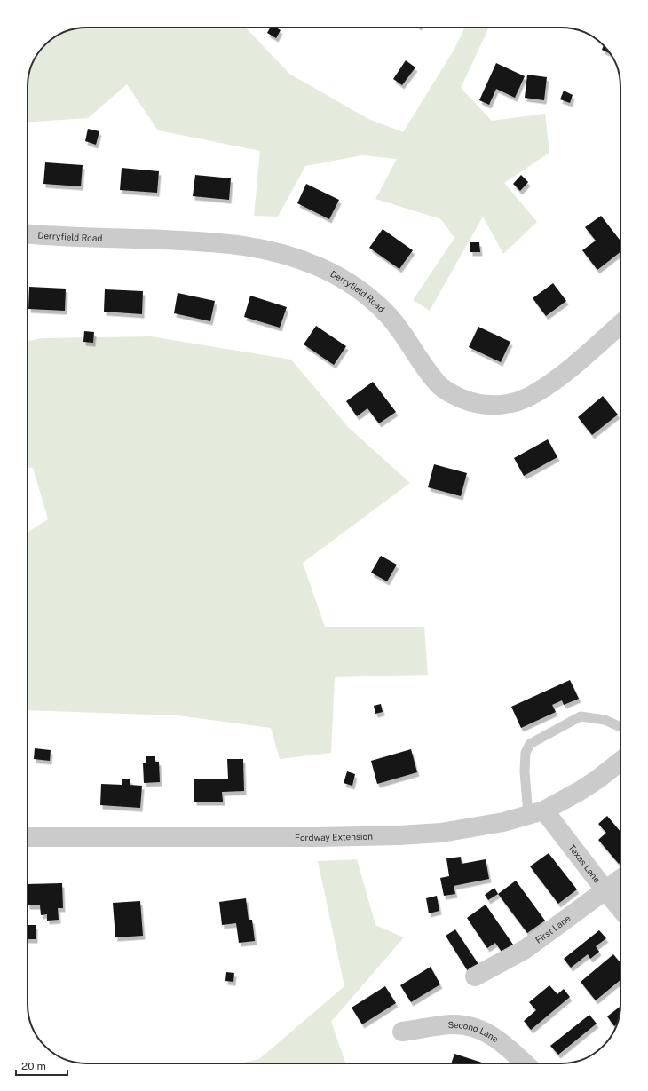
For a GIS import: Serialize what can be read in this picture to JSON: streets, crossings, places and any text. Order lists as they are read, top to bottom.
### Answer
{
  "streets": {
    "street": [
      "Derryfield Road",
      "Fordway Extension",
      "Texas Lane",
      "First Lane",
      "Second Lane"
    ]
  },
  "crossings": [
    ["Fordway Extension", "Texas Lane"],
    ["Texas Lane", "First Lane"]
  ],
  "scale_bar": "20 m"
}
